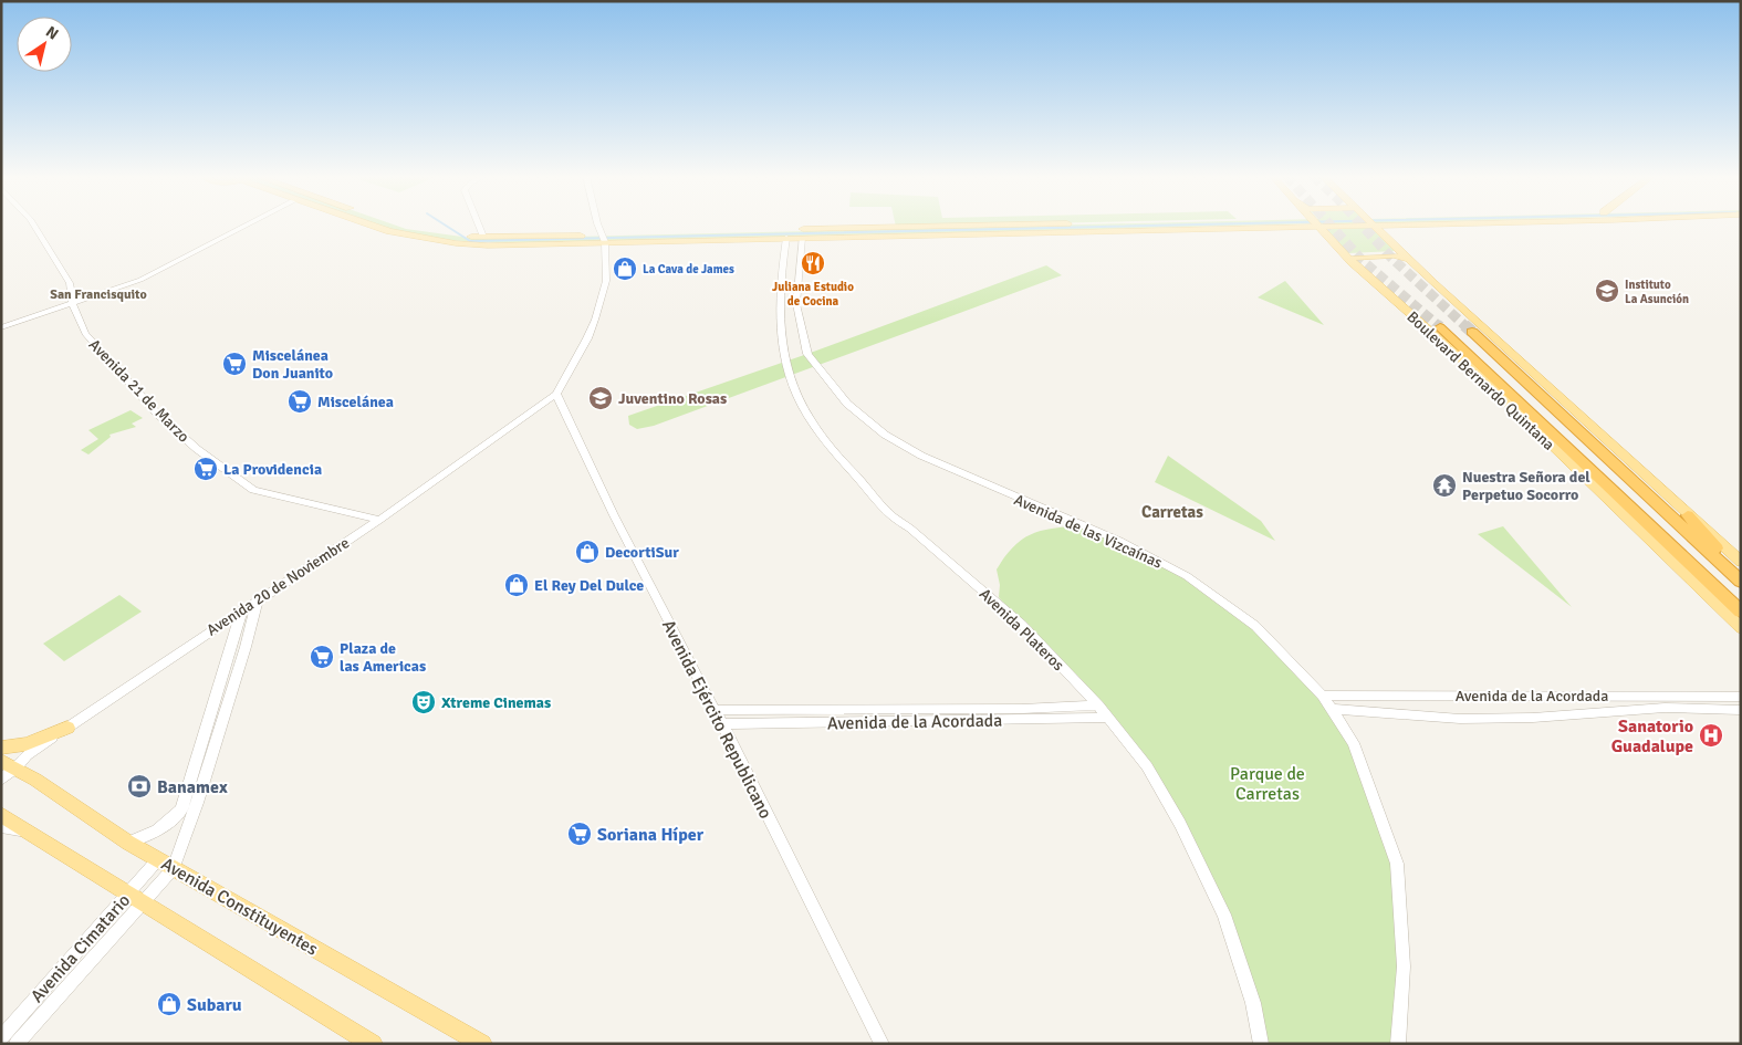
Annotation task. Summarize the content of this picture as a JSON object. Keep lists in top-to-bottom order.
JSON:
{
  "streets": {
    "highway": ["Boulevard Bernardo Quintana"],
    "main road": ["Avenida Constituyentes"],
    "street": [
      "Avenida 21 de Marzo",
      "Avenida de las Vizcaínas",
      "Avenida 20 de Noviembre",
      "Avenida Plateros",
      "Avenida de la Acordada",
      "Avenida Ejército Republicano",
      "Avenida Cimatario"
    ]
  },
  "crossings": [
    ["Avenida 21 de Marzo", "Avenida 20 de Noviembre"],
    ["Avenida de las Vizcaínas", "Avenida de la Acordada"],
    ["Avenida 20 de Noviembre", "Avenida Ejército Republicano"],
    ["Avenida 20 de Noviembre", "Avenida Constituyentes"],
    ["Avenida Plateros", "Avenida de la Acordada"],
    ["Avenida de la Acordada", "Avenida Ejército Republicano"],
    ["Avenida Constituyentes", "Avenida Cimatario"]
  ],
  "districts": ["San Francisquito", "Carretas"],
  "parks": ["Parque de Carretas"],
  "places": {
    "restaurant": ["Juliana Estudio de Cocina"],
    "shop": [
      "La Cava de James",
      "DecortiSur",
      "El Rey Del Dulce",
      "Subaru"
    ],
    "school or university": ["Instituto La Asunción", "Juventino Rosas"],
    "supermarket": [
      "Miscelánea Don Juanito",
      "Miscelánea",
      "La Providencia",
      "Plaza de las Americas",
      "Soriana Híper"
    ],
    "temple": ["Nuestra Señora del Perpetuo Socorro"],
    "theatre": ["Xtreme Cinemas"],
    "hospital": ["Sanatorio Guadalupe"],
    "bank": ["Banamex"]
  },
  "north": "top right"
}
